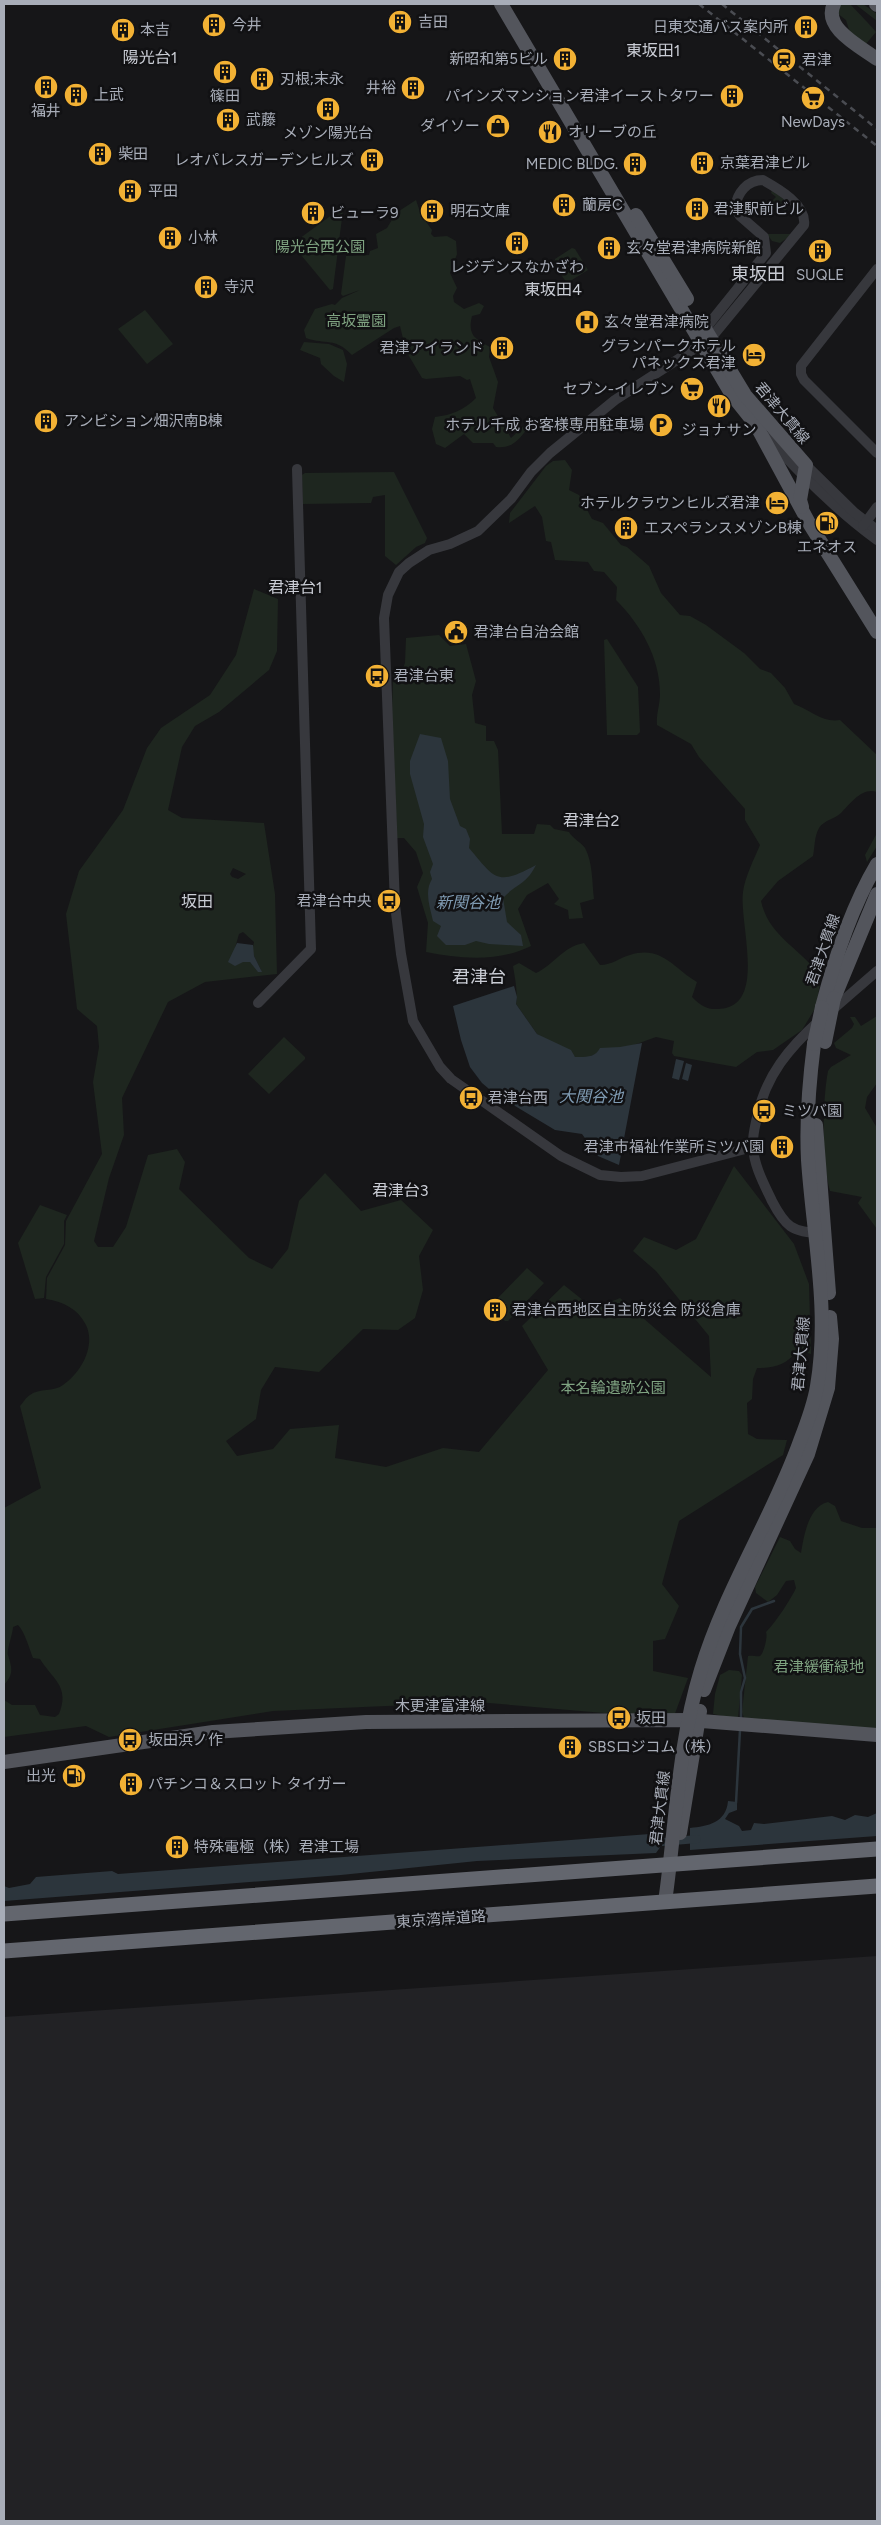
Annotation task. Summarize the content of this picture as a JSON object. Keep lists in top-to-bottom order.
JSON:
{
  "streets": {
    "highway": ["東京湾岸道路"],
    "main road": ["君津大貫線", "木更津富津線"]
  },
  "crossings": [
    ["君津大貫線", "木更津富津線"],
    ["君津大貫線", "東京湾岸道路"]
  ],
  "districts": [
    "東坂田1",
    "陽光台1",
    "東坂田",
    "東坂田4",
    "君津台1",
    "君津台2",
    "坂田",
    "君津台",
    "君津台3"
  ],
  "water": ["新関谷池", "大関谷池"],
  "parks": [
    "陽光台西公園",
    "高坂霊園",
    "本名輪遺跡公園",
    "君津緩衝緑地"
  ],
  "places": {
    "building": [
      "吉田",
      "今井",
      "日東交通バス案内所",
      "本吉",
      "新昭和第5ビル",
      "篠田",
      "刃根;末永",
      "福井",
      "井裕",
      "上武",
      "パインズマンション君津イーストタワー",
      "メゾン陽光台",
      "武藤",
      "柴田",
      "レオパレスガーデンヒルズ",
      "京葉君津ビル",
      "MEDIC BLDG.",
      "平田",
      "蘭房C",
      "君津駅前ビル",
      "明石文庫",
      "ビューラ9",
      "小林",
      "レジデンスなかざわ",
      "玄々堂君津病院新館",
      "SUQLE",
      "寺沢",
      "君津アイランド",
      "アンビション畑沢南B棟",
      "エスペランスメゾンB棟",
      "君津市福祉作業所ミツバ園",
      "君津台西地区自主防災会 防災倉庫",
      "SBSロジコム（株）",
      "パチンコ＆スロット タイガー",
      "特殊電極（株）君津工場"
    ],
    "station": ["君津"],
    "supermarket": ["NewDays", "セブン-イレブン"],
    "shop": ["ダイソー"],
    "restaurant": ["オリーブの丘", "ジョナサン"],
    "hospital": ["玄々堂君津病院"],
    "hotel": ["グランパークホテル パネックス君津", "ホテルクラウンヒルズ君津"],
    "parking": ["ホテル千成 お客様専用駐車場"],
    "fuel station": ["エネオス", "出光"],
    "public building": ["君津台自治会館"],
    "bus stop": [
      "君津台東",
      "君津台中央",
      "君津台西",
      "ミツバ園",
      "坂田",
      "坂田浜ノ作"
    ]
  }
}
